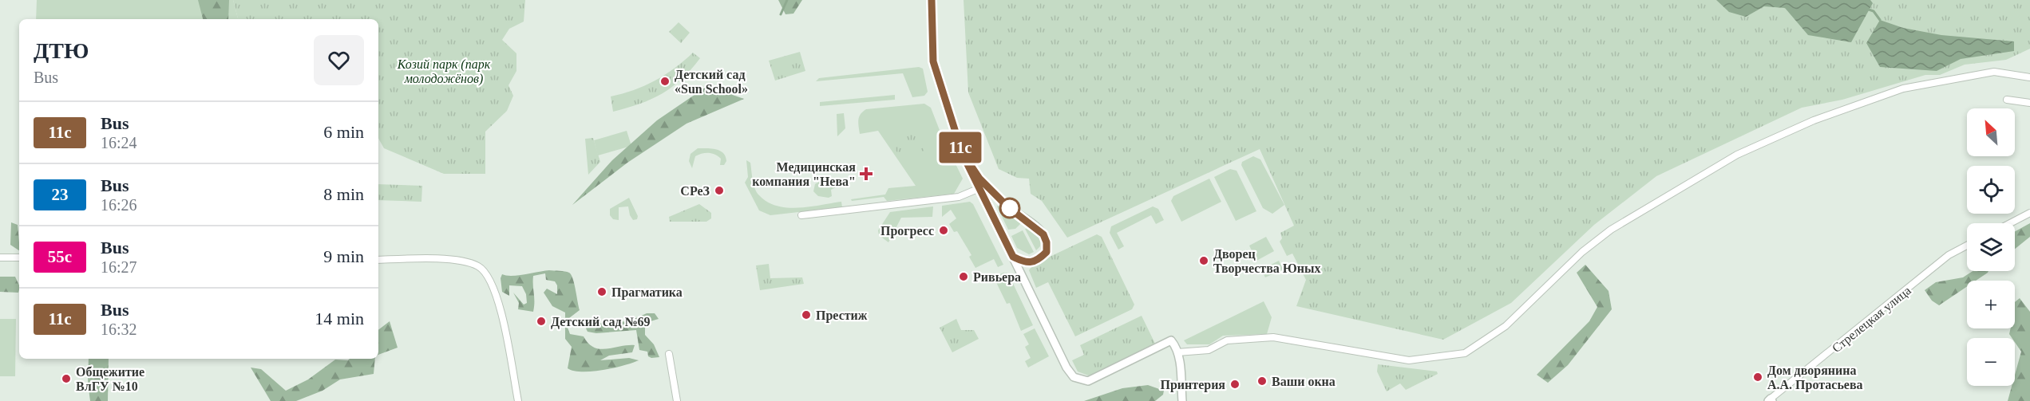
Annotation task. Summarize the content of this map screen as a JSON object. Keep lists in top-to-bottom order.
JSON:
{
  "streets": {
    "street": ["Стрелецкая улица"]
  },
  "parks": ["Козий парк (парк молодожёнов)"],
  "places": {
    "other": [
      "Детский сад «Sun School»",
      "СРеЗ",
      "Прогресс",
      "Дворец Творчества Юных",
      "Ривьера",
      "Прагматика",
      "Престиж",
      "Детский сад №69",
      "Дом дворянина А.А. Протасьева",
      "Общежитие ВлГУ №10",
      "Ваши окна",
      "Принтерия"
    ],
    "health": ["Медицинская компания \"Нева\""]
  },
  "lines": ["bus line 11с"],
  "north": "top left",
  "page": {
    "on_map": "11с",
    "heading": ["ДТЮ", "Bus"],
    "list": [
      {
        "mark": "11с",
        "name": "Bus",
        "note": "16:24",
        "value": "6 min"
      },
      {
        "mark": "23",
        "name": "Bus",
        "note": "16:26",
        "value": "8 min"
      },
      {
        "mark": "55с",
        "name": "Bus",
        "note": "16:27",
        "value": "9 min"
      },
      {
        "mark": "11с",
        "name": "Bus",
        "note": "16:32",
        "value": "14 min"
      }
    ],
    "map_buttons": ["+", "−"]
  }
}
